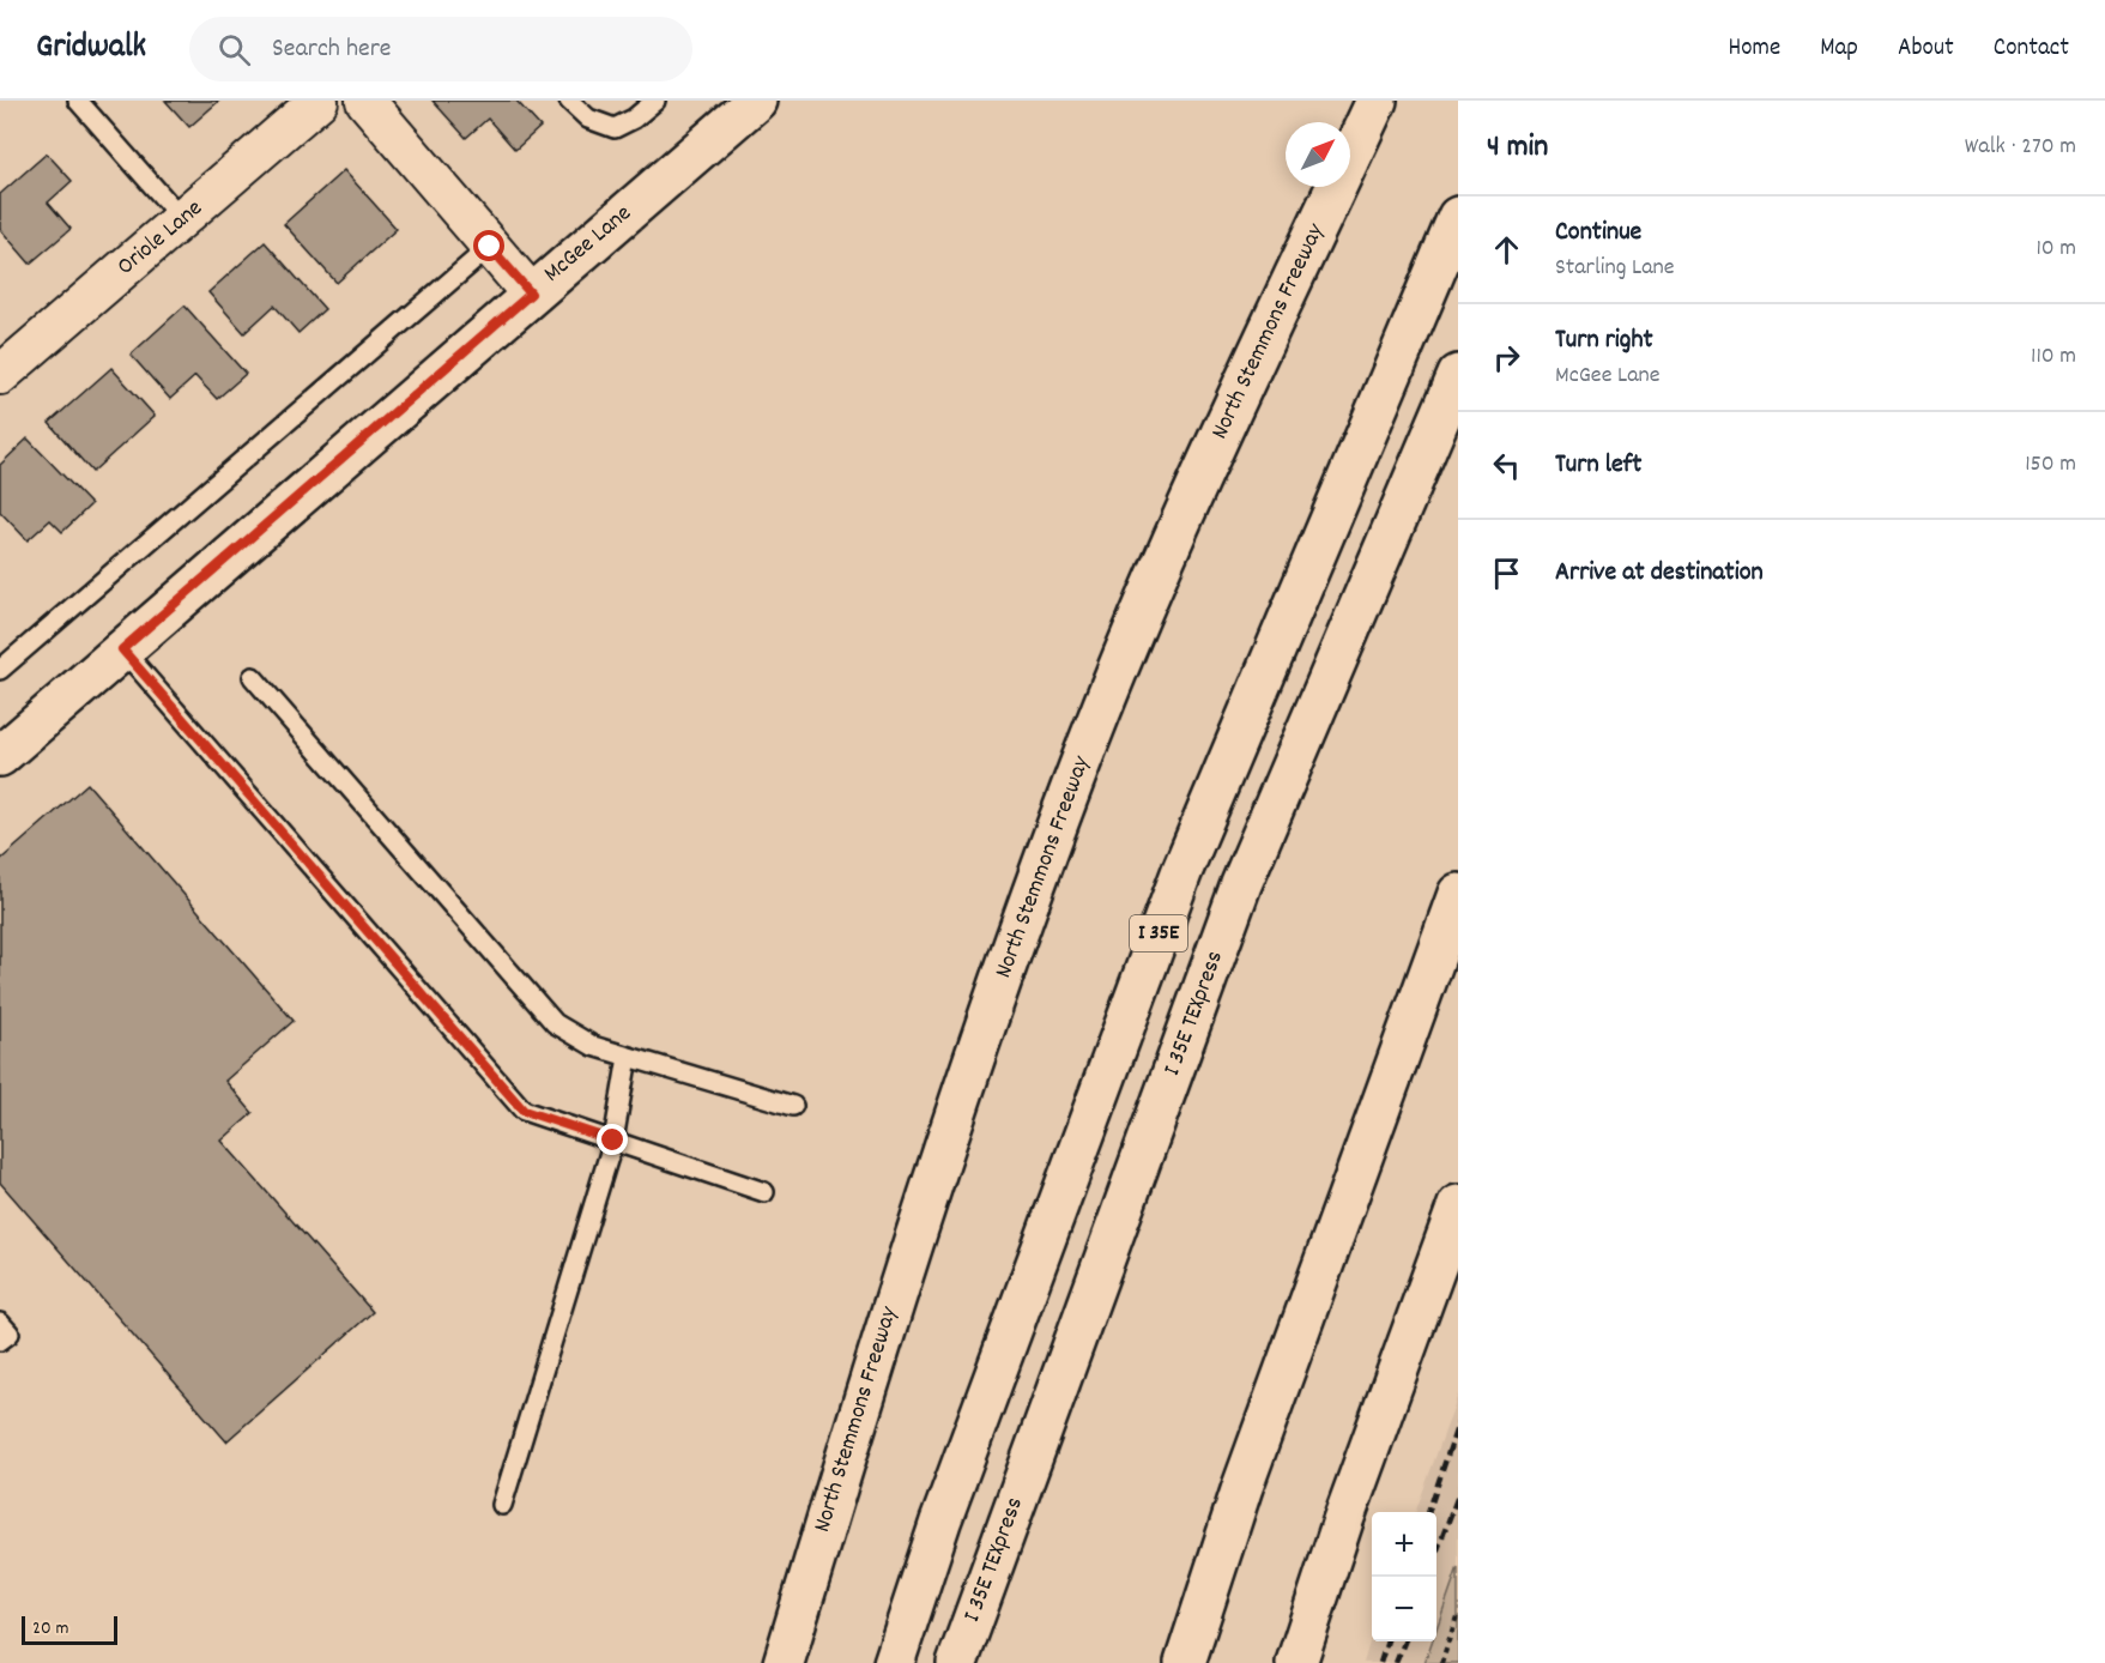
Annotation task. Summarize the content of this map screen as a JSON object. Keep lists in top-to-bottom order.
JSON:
{
  "streets": {
    "main road": [
      "McGee Lane",
      "North Stemmons Freeway",
      "I 35E",
      "I 35E TEXpress"
    ],
    "street": ["Oriole Lane"]
  },
  "scale_bar": "20 m",
  "north": "top right",
  "page": {
    "header": "Gridwalk",
    "search": "Search here",
    "nav": [
      "Home",
      "Map",
      "About",
      "Contact"
    ],
    "heading": ["4 min", "Walk · 270 m"],
    "list": [
      ["Continue", "Starling Lane", "10 m"],
      ["Turn right", "McGee Lane", "110 m"],
      ["Turn left", "150 m"],
      "Arrive at destination"
    ],
    "map_buttons": ["+", "−"],
    "scale": "20 m"
  }
}
